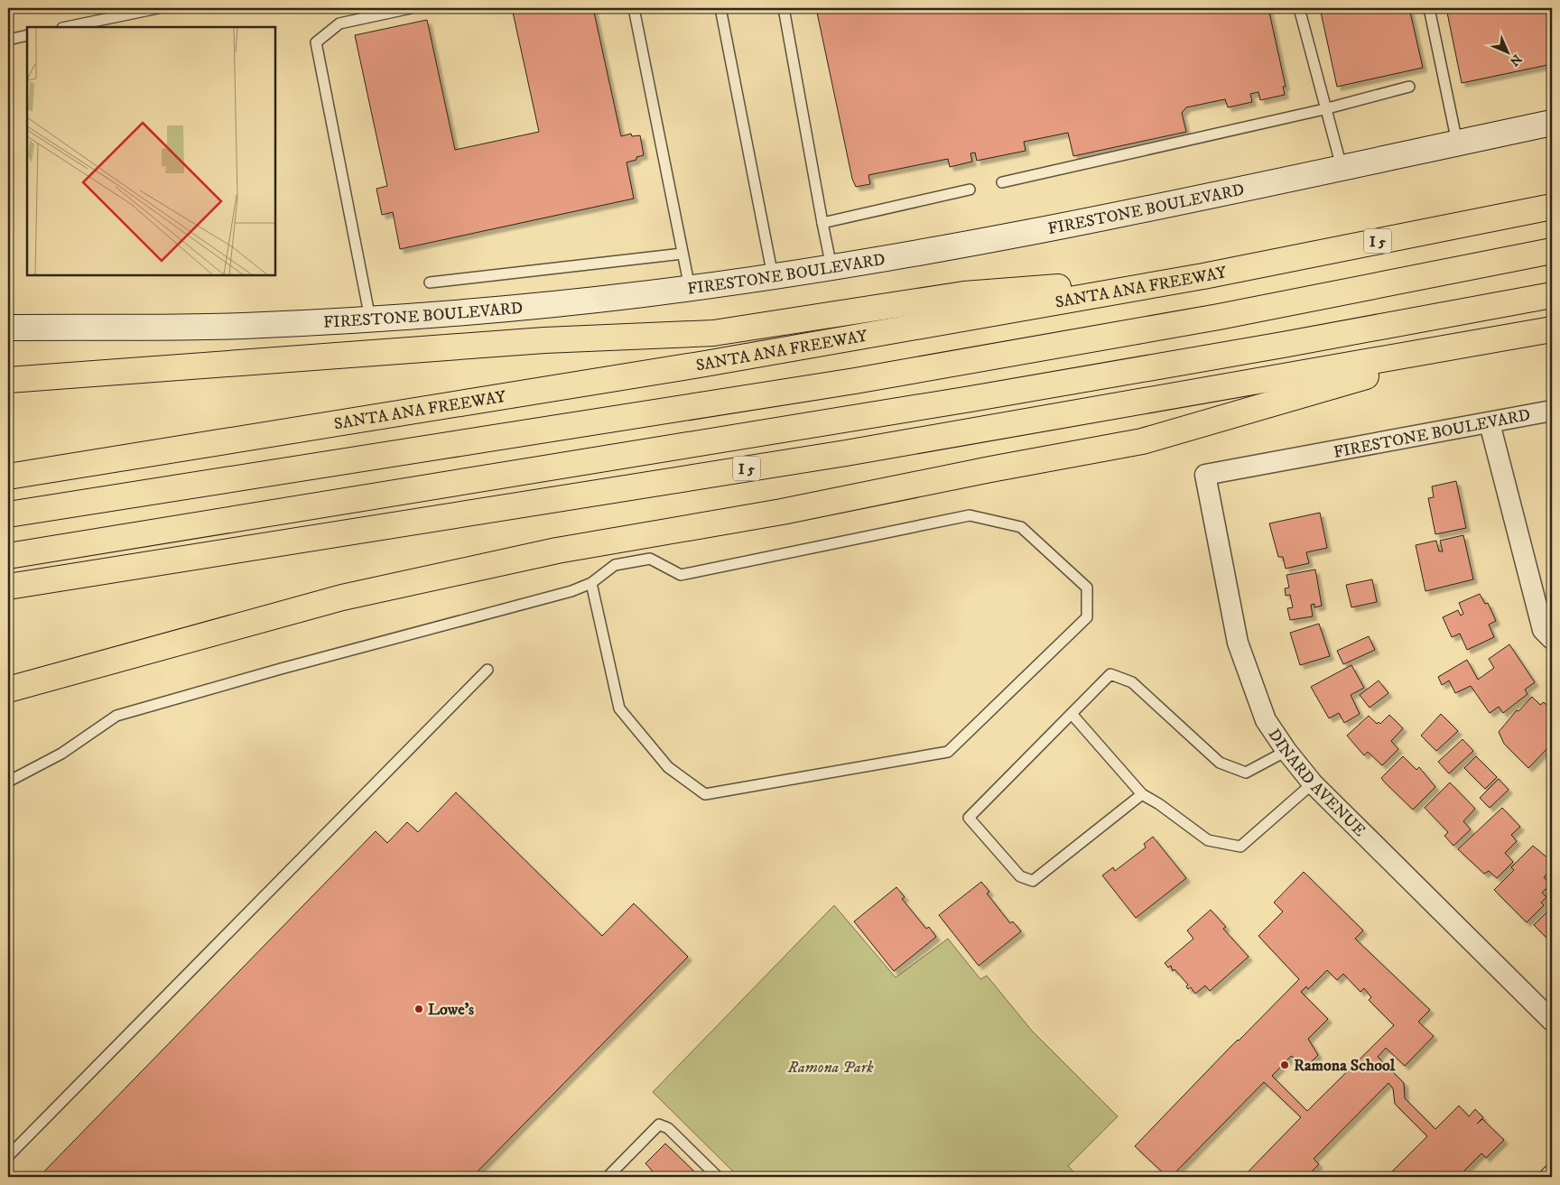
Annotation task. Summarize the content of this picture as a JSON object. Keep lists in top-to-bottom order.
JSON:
{
  "streets": {
    "highway": ["I 5", "SANTA ANA FREEWAY"],
    "street": ["FIRESTONE BOULEVARD", "DINARD AVENUE"]
  },
  "crossings": [
    ["FIRESTONE BOULEVARD", "DINARD AVENUE"]
  ],
  "parks": ["Ramona Park"],
  "places": ["Lowe's", "Ramona School"],
  "north": "bottom right"
}
